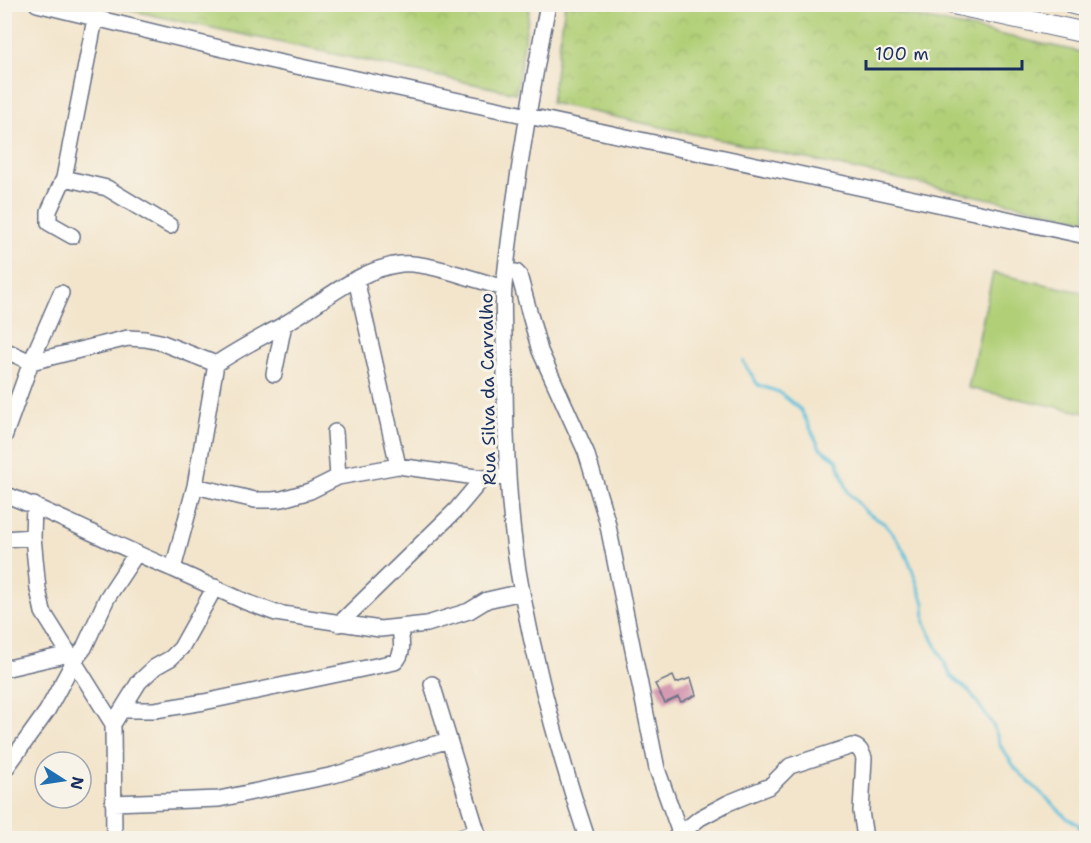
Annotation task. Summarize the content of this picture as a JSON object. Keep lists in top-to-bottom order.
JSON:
{
  "streets": {
    "street": ["Rua Silva da Carvalho"]
  },
  "scale_bar": "100 m",
  "north": "right"
}
